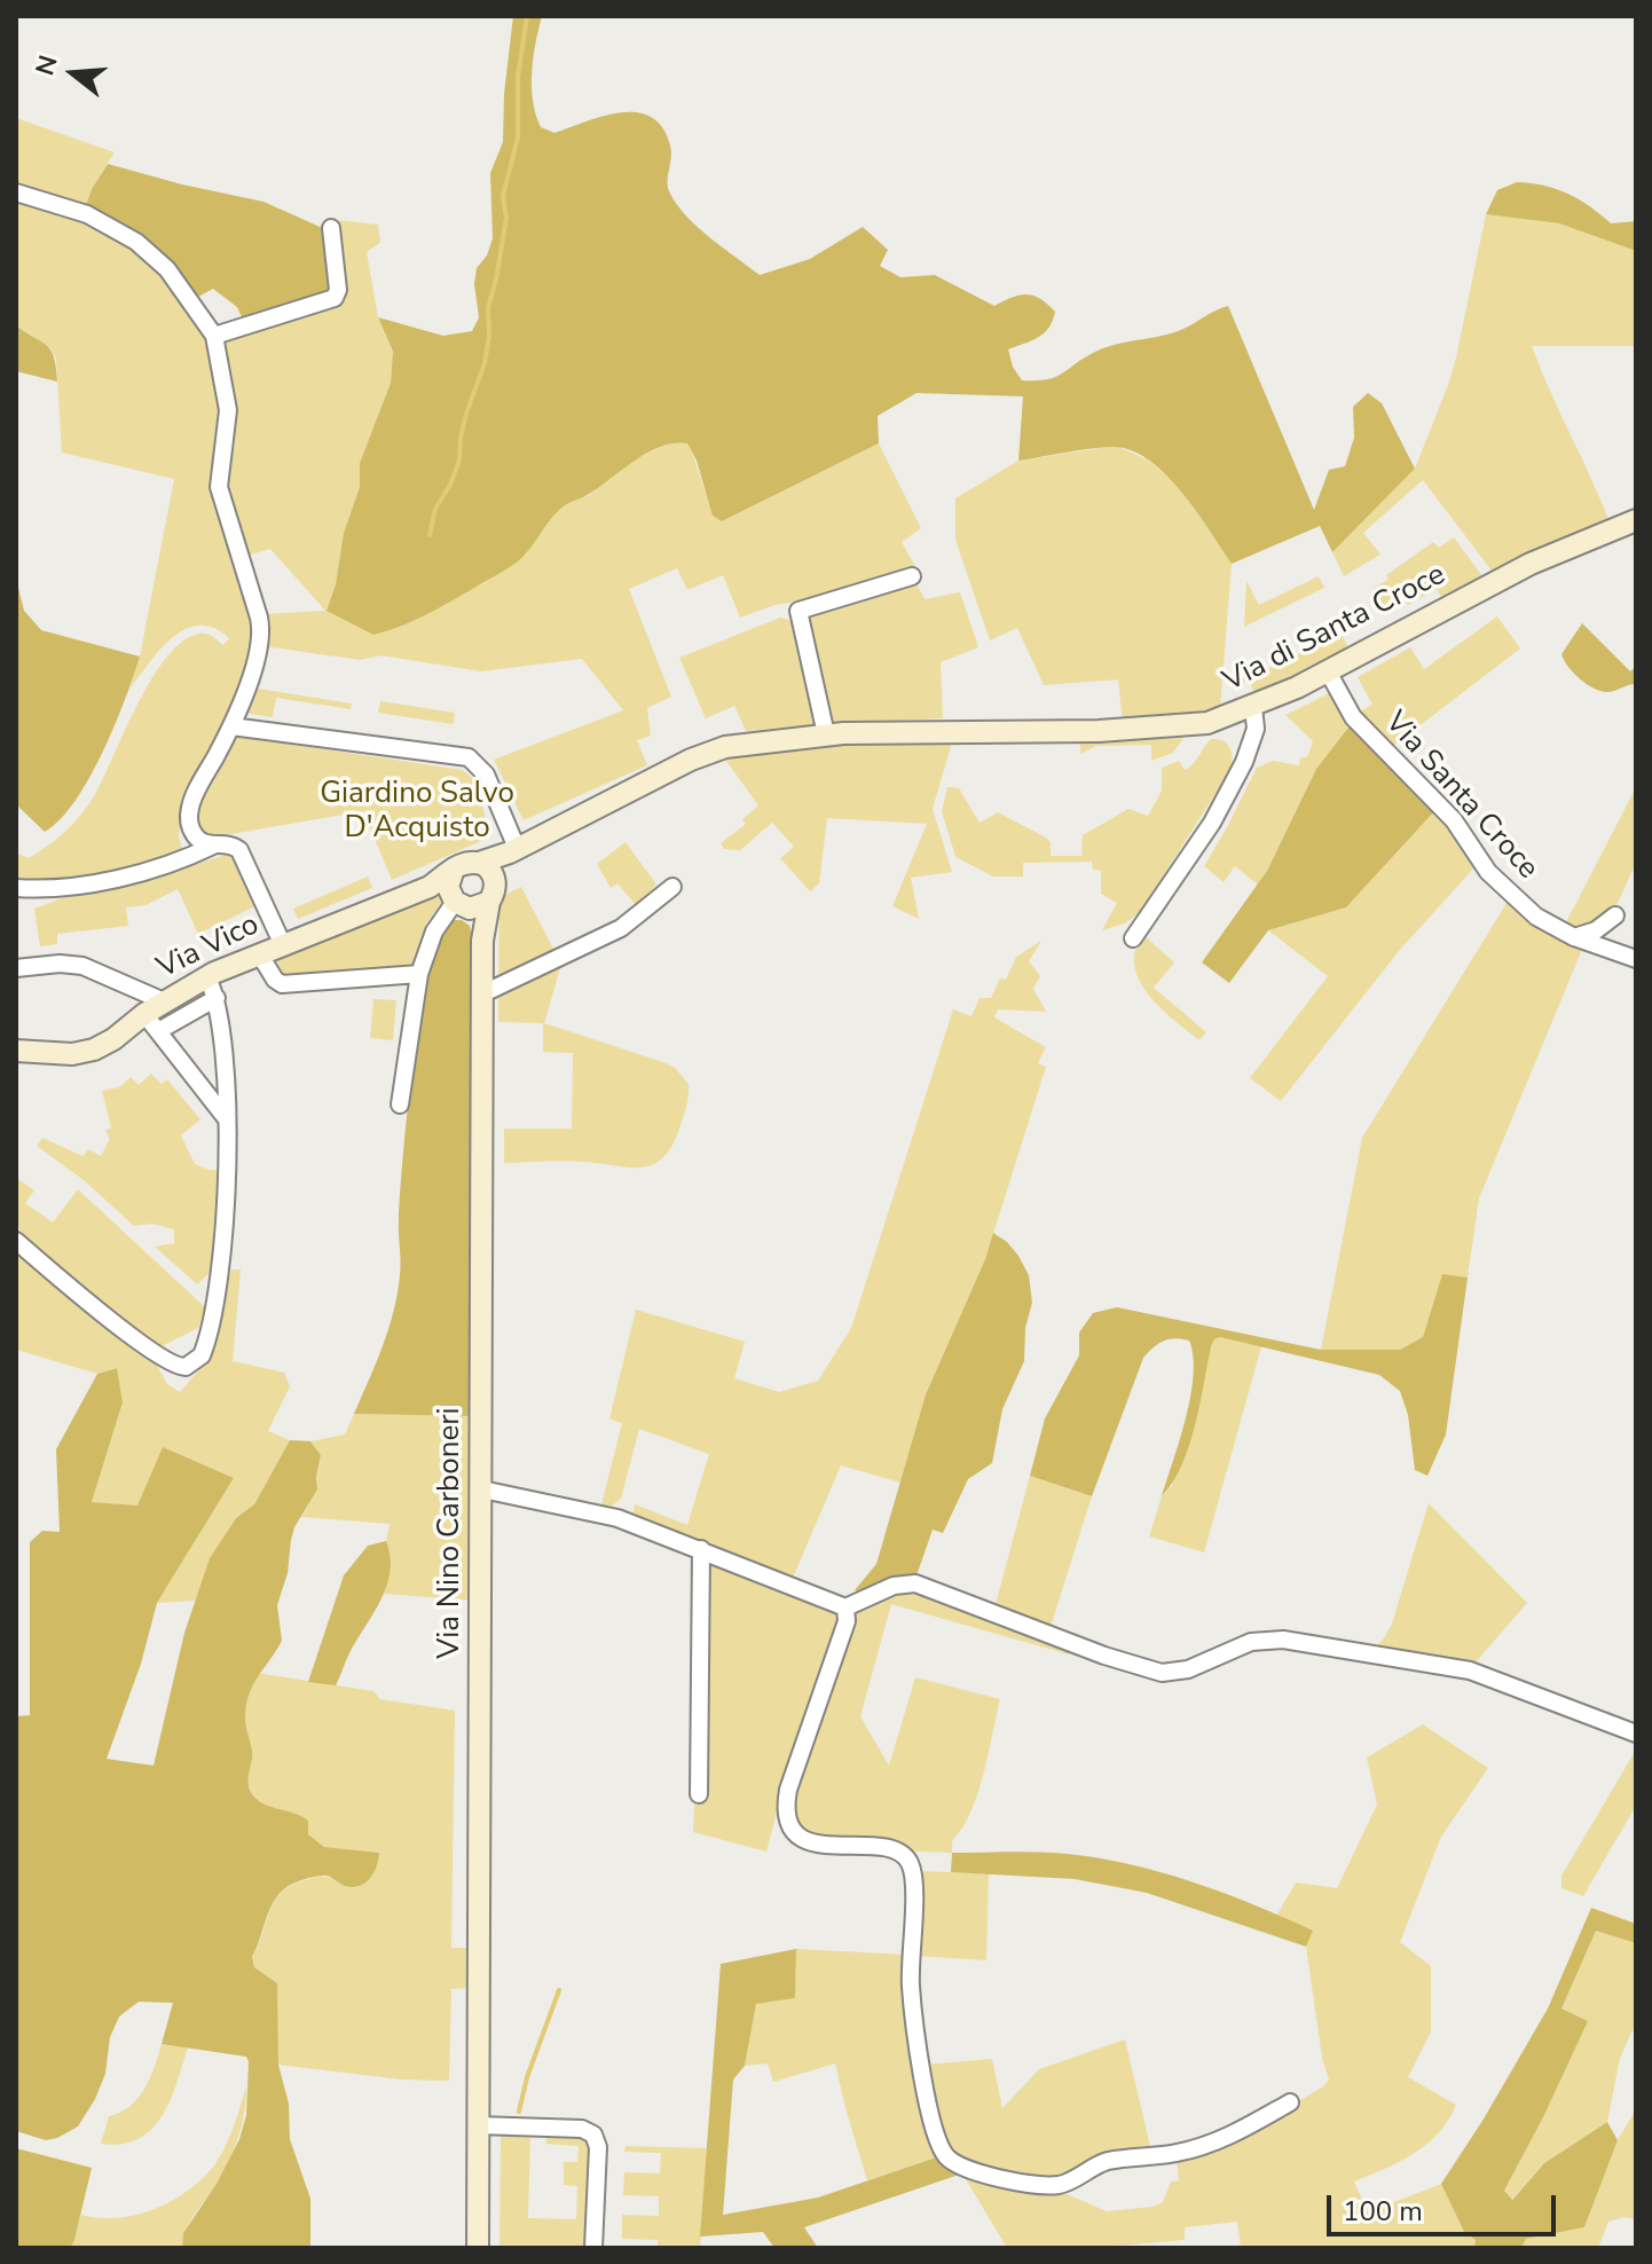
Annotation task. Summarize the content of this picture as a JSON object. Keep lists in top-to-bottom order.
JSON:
{
  "streets": {
    "main road": ["Via di Santa Croce", "Via Vico", "Via Nino Carboneri"],
    "street": ["Via Santa Croce"]
  },
  "crossings": [
    ["Via di Santa Croce", "Via Santa Croce"],
    ["Via di Santa Croce", "Via Vico"],
    ["Via Vico", "Via Nino Carboneri"]
  ],
  "parks": ["Giardino Salvo D'Acquisto"],
  "scale_bar": "100 m",
  "north": "left"
}
